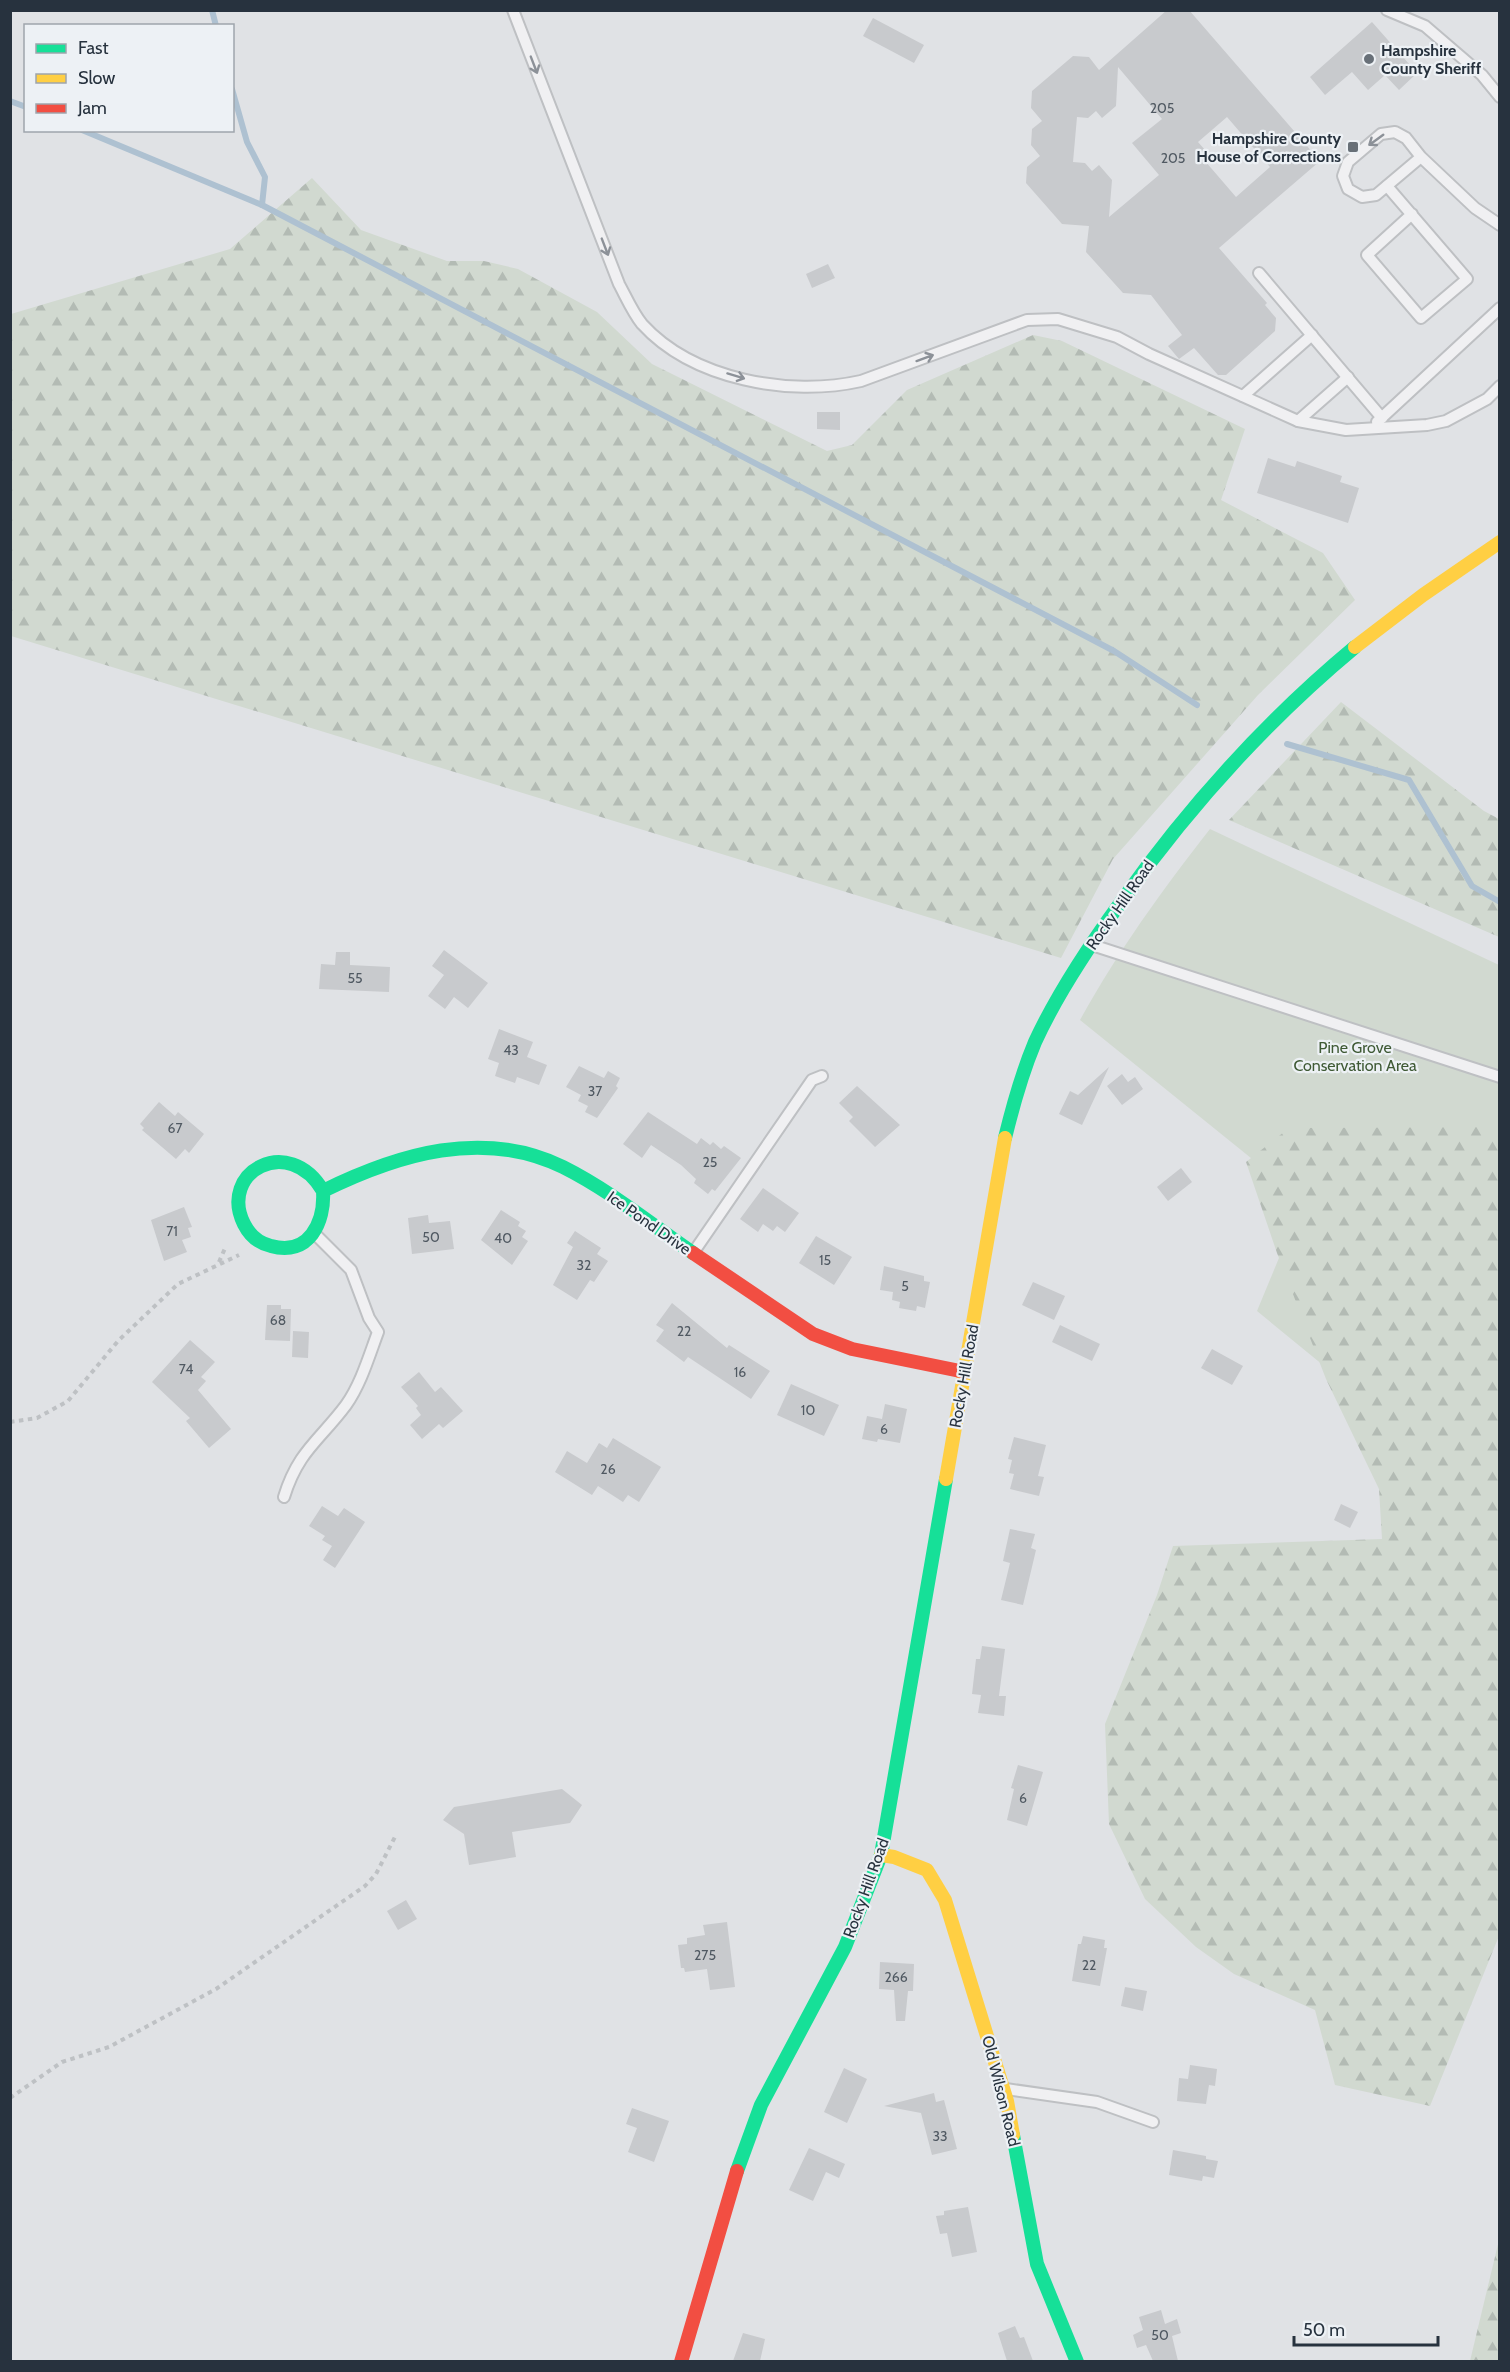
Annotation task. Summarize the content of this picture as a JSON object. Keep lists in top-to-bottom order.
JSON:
{
  "streets": {
    "main road": ["Rocky Hill Road", "Ice Pond Drive", "Old Wilson Road"]
  },
  "crossings": [
    ["Rocky Hill Road", "Ice Pond Drive"],
    ["Rocky Hill Road", "Old Wilson Road"]
  ],
  "parks": ["Pine Grove Conservation Area"],
  "places": {
    "other": ["Hampshire County Sheriff"],
    "transit": ["Hampshire County House of Corrections"]
  },
  "house_numbers": [
    "205",
    "205",
    "55",
    "43",
    "37",
    "67",
    "25",
    "71",
    "50",
    "40",
    "15",
    "32",
    "5",
    "68",
    "22",
    "74",
    "16",
    "10",
    "6",
    "26",
    "6",
    "275",
    "22",
    "266",
    "33",
    "50"
  ],
  "legend": ["Fast", "Slow", "Jam"],
  "scale_bar": "50 m"
}
